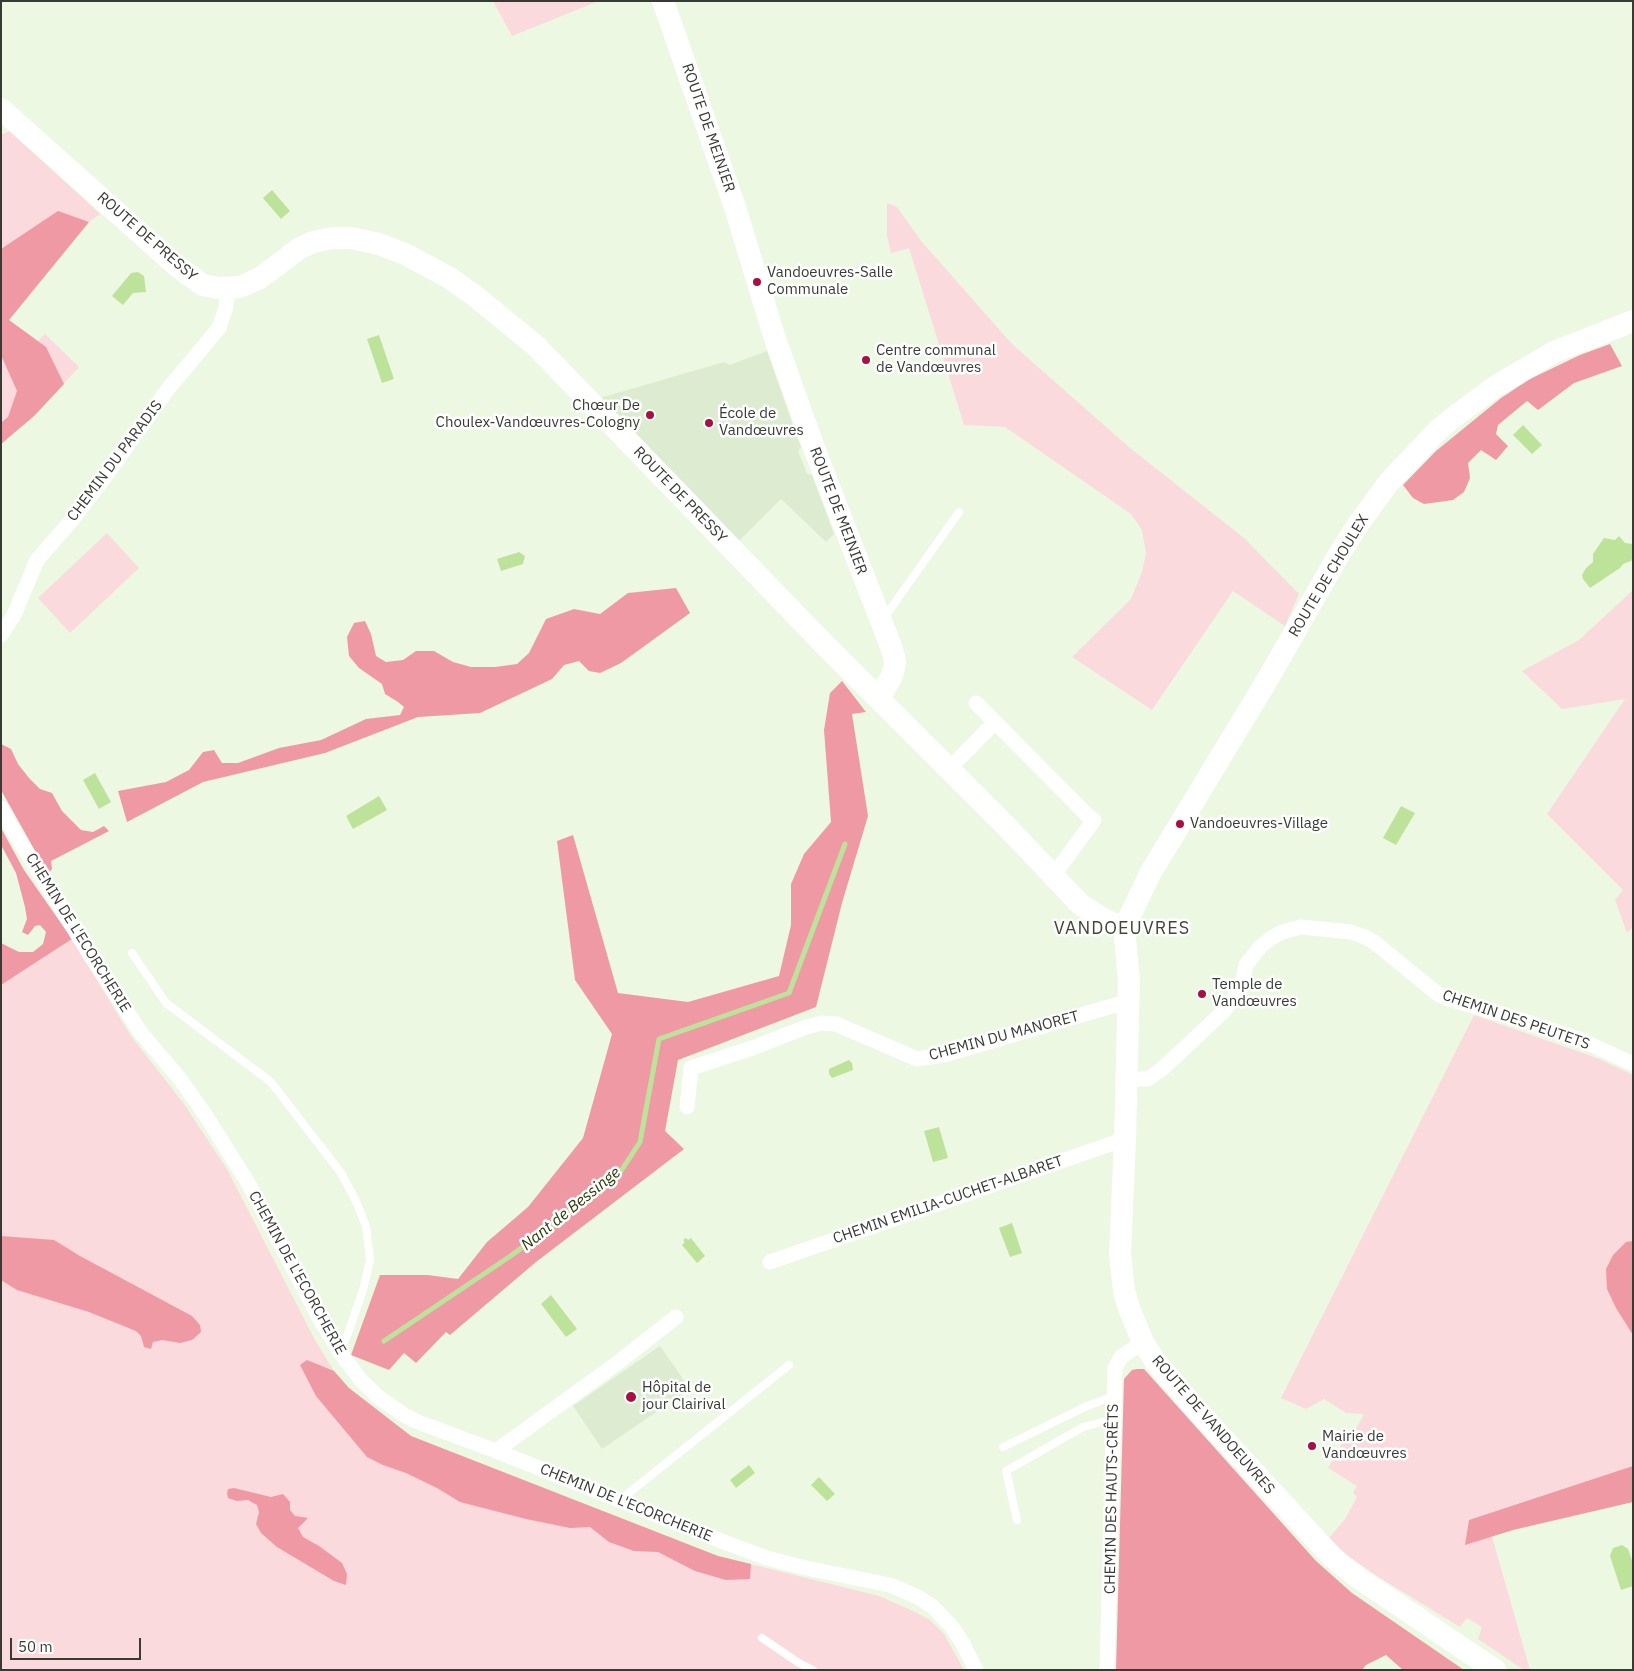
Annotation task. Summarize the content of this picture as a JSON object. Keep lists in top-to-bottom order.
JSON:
{
  "streets": {
    "street": [
      "ROUTE DE MEINIER",
      "ROUTE DE PRESSY",
      "CHEMIN DU PARADIS",
      "ROUTE DE CHOULEX",
      "CHEMIN DE L'ECORCHERIE",
      "CHEMIN DES PEUTETS",
      "CHEMIN DU MANORET",
      "CHEMIN EMILIA-CUCHET-ALBARET",
      "ROUTE DE VANDOEUVRES",
      "CHEMIN DES HAUTS-CRÊTS"
    ]
  },
  "crossings": [
    ["ROUTE DE MEINIER", "ROUTE DE PRESSY"],
    ["ROUTE DE PRESSY", "CHEMIN DU PARADIS"],
    ["ROUTE DE CHOULEX", "ROUTE DE VANDOEUVRES"],
    ["CHEMIN DES PEUTETS", "ROUTE DE VANDOEUVRES"],
    ["CHEMIN DU MANORET", "ROUTE DE VANDOEUVRES"],
    ["CHEMIN EMILIA-CUCHET-ALBARET", "ROUTE DE VANDOEUVRES"],
    ["ROUTE DE VANDOEUVRES", "CHEMIN DES HAUTS-CRÊTS"]
  ],
  "districts": ["VANDOEUVRES"],
  "water": ["Nant de Bessinge"],
  "places": [
    "Vandoeuvres-Salle Communale",
    "Centre communal de Vandœuvres",
    "Chœur De Choulex-Vandœuvres-Cologny",
    "École de Vandœuvres",
    "Vandoeuvres-Village",
    "Temple de Vandœuvres",
    "Hôpital de jour Clairival",
    "Mairie de Vandœuvres"
  ],
  "scale_bar": "50 m"
}
